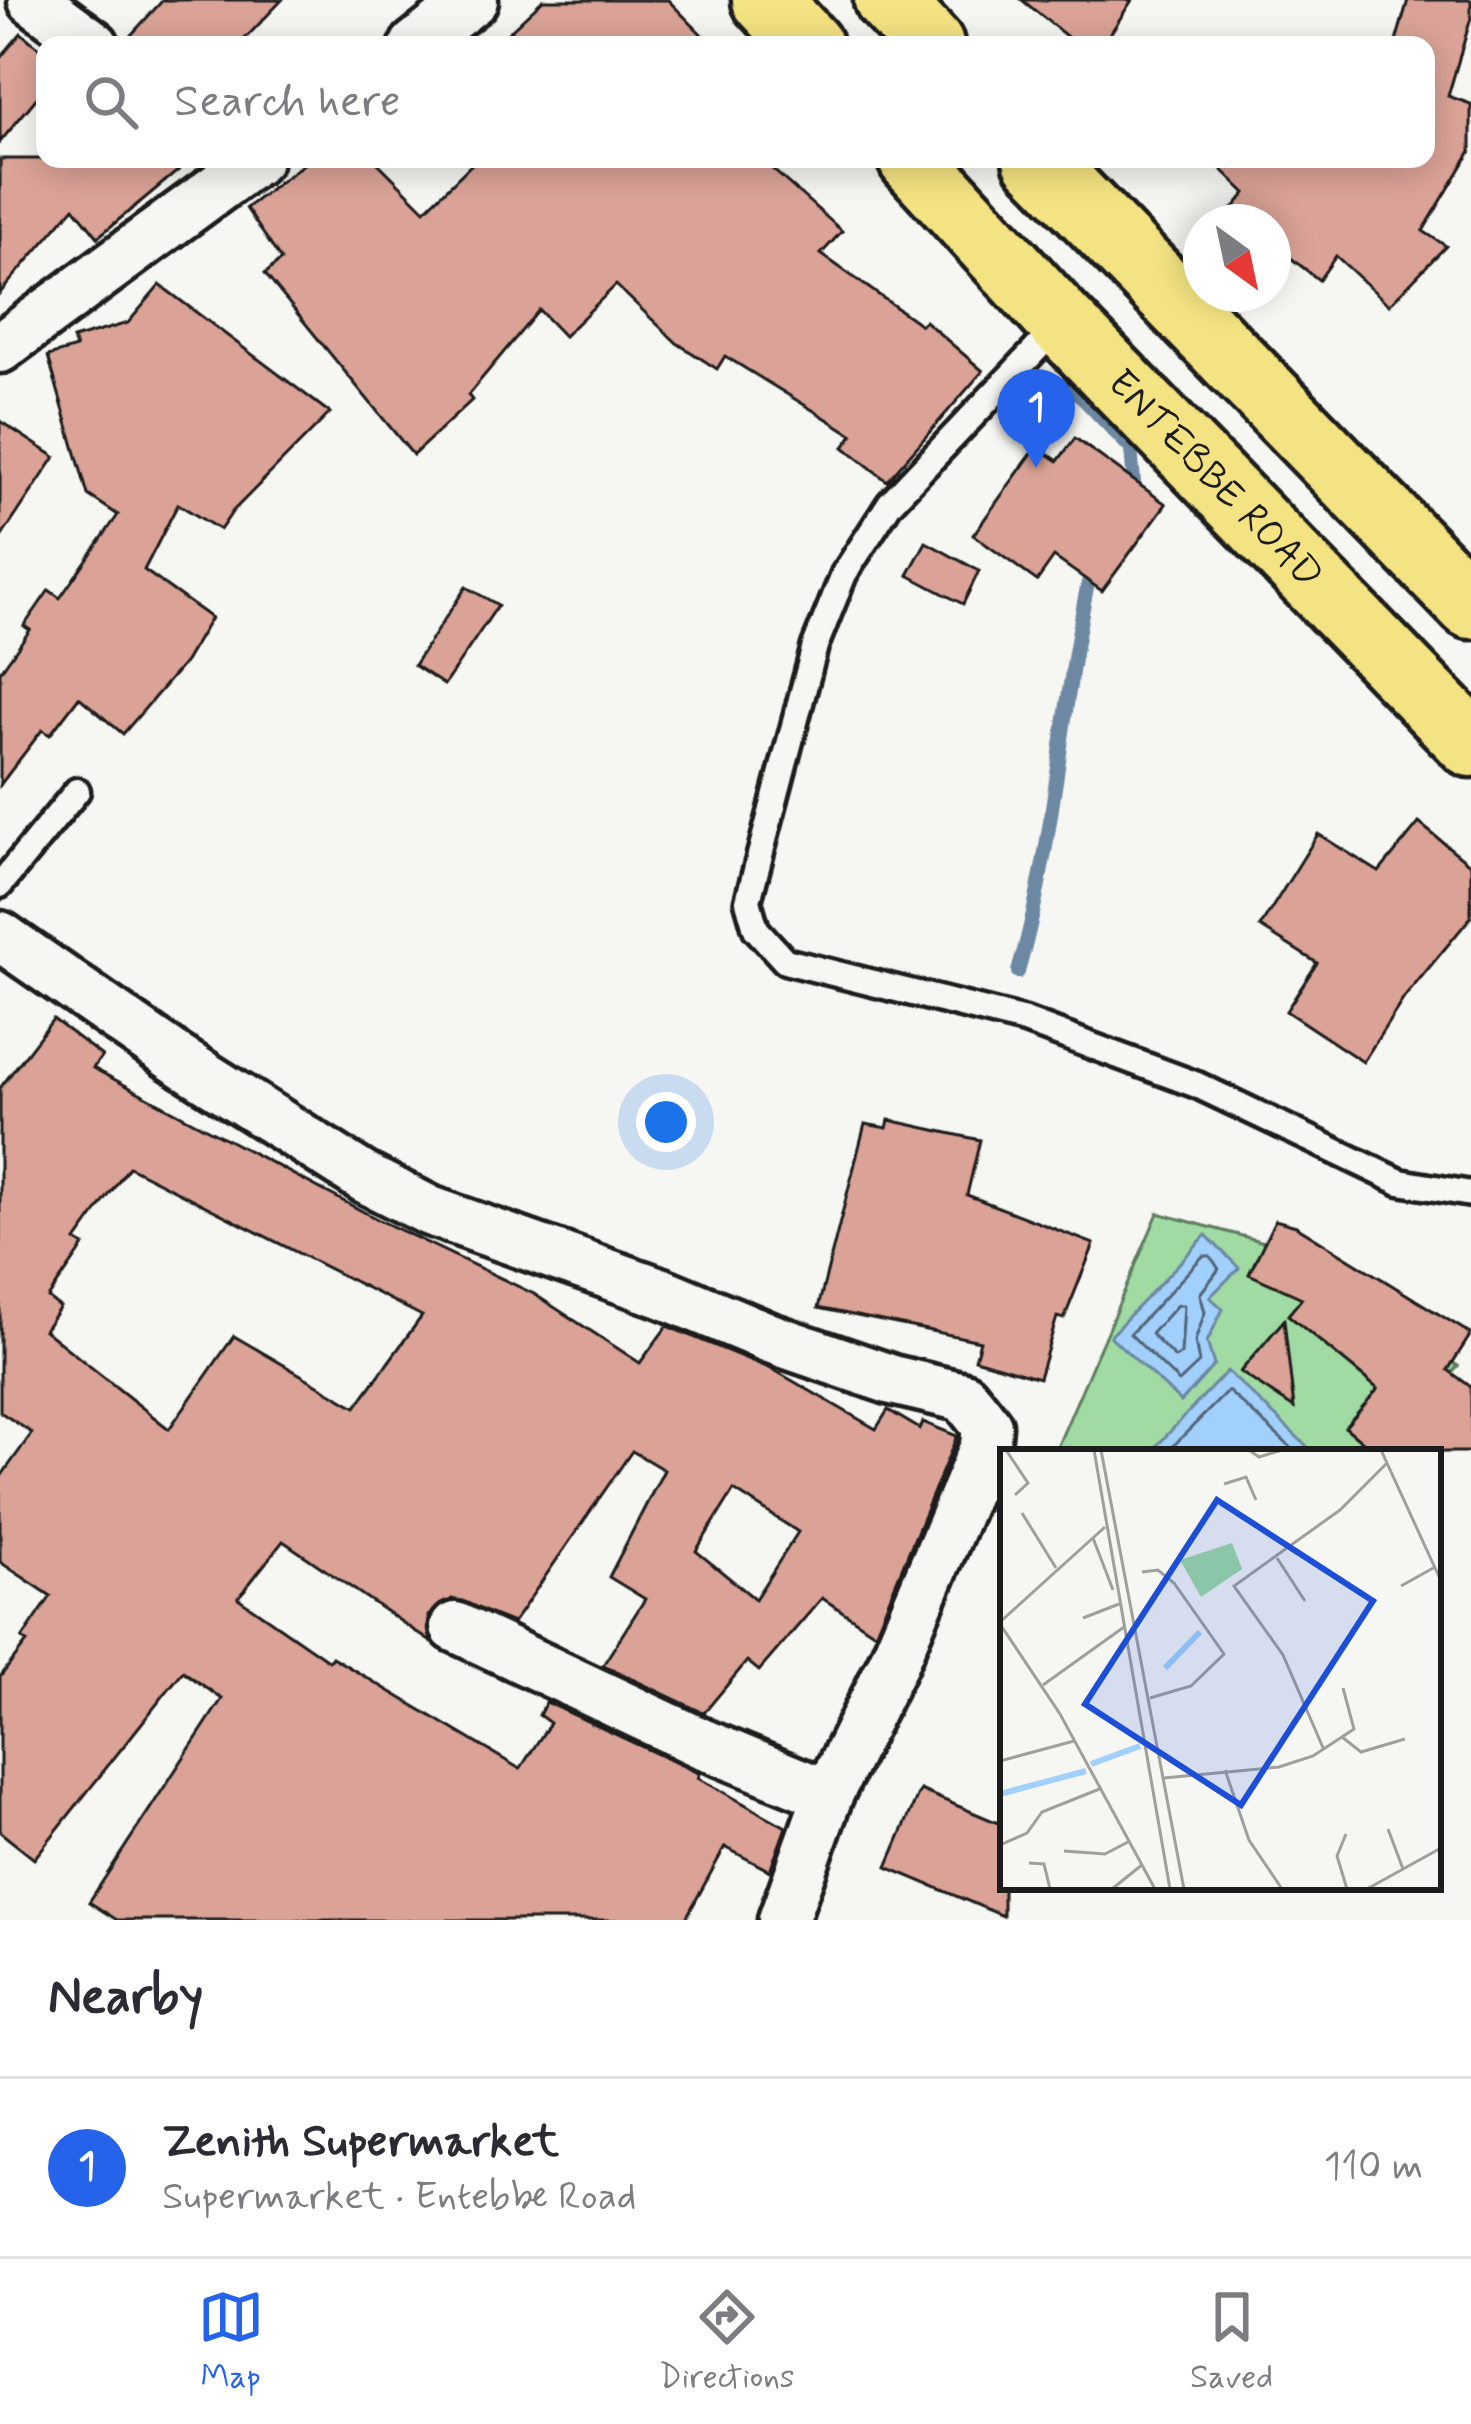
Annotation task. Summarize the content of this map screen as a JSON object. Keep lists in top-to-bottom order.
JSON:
{
  "streets": {
    "main road": ["ENTEBBE ROAD"]
  },
  "north": "bottom right",
  "page": {
    "search": "Search here",
    "pins": "1",
    "heading": "Nearby",
    "list": [
      {
        "mark": "1",
        "name": "Zenith Supermarket",
        "note": "Supermarket · Entebbe Road",
        "value": "110 m"
      }
    ],
    "nav": ["Map", "Directions", "Saved"]
  }
}
